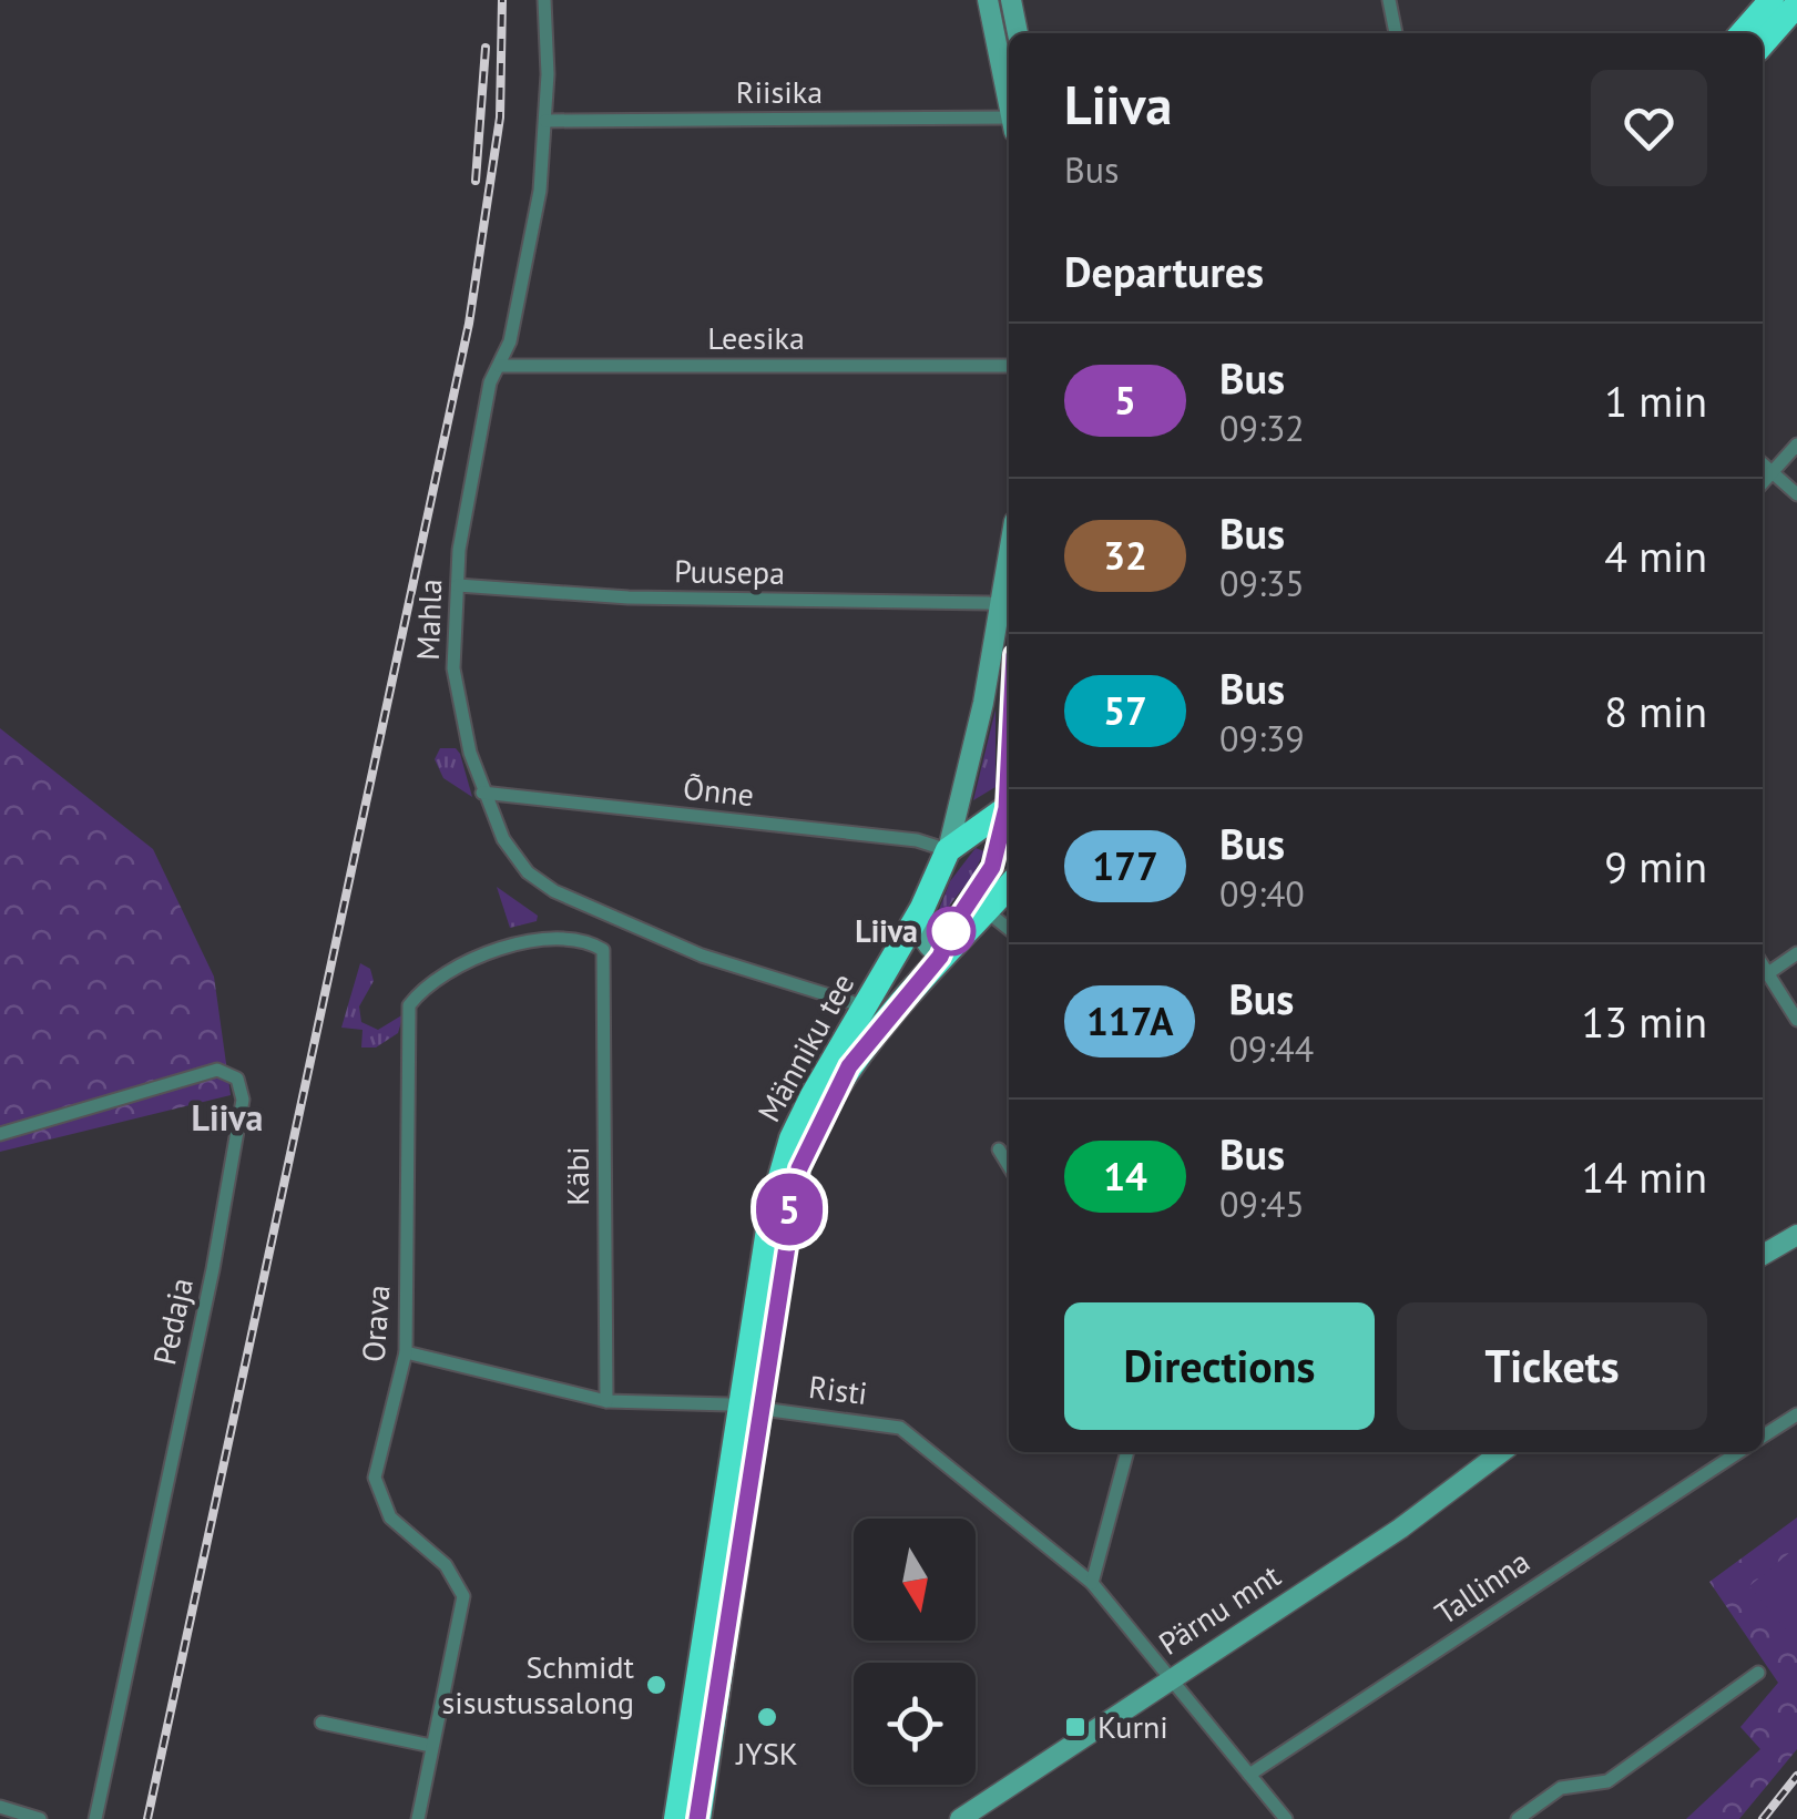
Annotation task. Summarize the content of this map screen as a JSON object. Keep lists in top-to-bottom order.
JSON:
{
  "streets": {
    "highway": ["Männiku tee"],
    "street": [
      "Riisika",
      "Leesika",
      "Puusepa",
      "Mahla",
      "Õnne",
      "Käbi",
      "Pedaja",
      "Orava",
      "Risti",
      "Tallinna",
      "Pärnu mnt"
    ]
  },
  "crossings": [
    ["Riisika", "Mahla"],
    ["Leesika", "Mahla"],
    ["Puusepa", "Mahla"],
    ["Puusepa", "Männiku tee"],
    ["Mahla", "Õnne"],
    ["Mahla", "Männiku tee"],
    ["Õnne", "Männiku tee"],
    ["Männiku tee", "Risti"],
    ["Käbi", "Orava"],
    ["Käbi", "Risti"],
    ["Orava", "Risti"],
    ["Risti", "Tallinna"],
    ["Risti", "Pärnu mnt"]
  ],
  "districts": ["Liiva"],
  "places": {
    "other": ["Liiva", "Schmidt sisustussalong", "JYSK"],
    "transit": ["Kurni"]
  },
  "lines": ["bus line 5"],
  "north": "bottom",
  "page": {
    "on_map": "5",
    "heading": [
      ["Liiva", "Bus"],
      "Departures"
    ],
    "list": [
      {
        "mark": "5",
        "name": "Bus",
        "note": "09:32",
        "value": "1 min"
      },
      {
        "mark": "32",
        "name": "Bus",
        "note": "09:35",
        "value": "4 min"
      },
      {
        "mark": "57",
        "name": "Bus",
        "note": "09:39",
        "value": "8 min"
      },
      {
        "mark": "177",
        "name": "Bus",
        "note": "09:40",
        "value": "9 min"
      },
      {
        "mark": "117A",
        "name": "Bus",
        "note": "09:44",
        "value": "13 min"
      },
      {
        "mark": "14",
        "name": "Bus",
        "note": "09:45",
        "value": "14 min"
      }
    ],
    "buttons": ["Directions", "Tickets"]
  }
}
